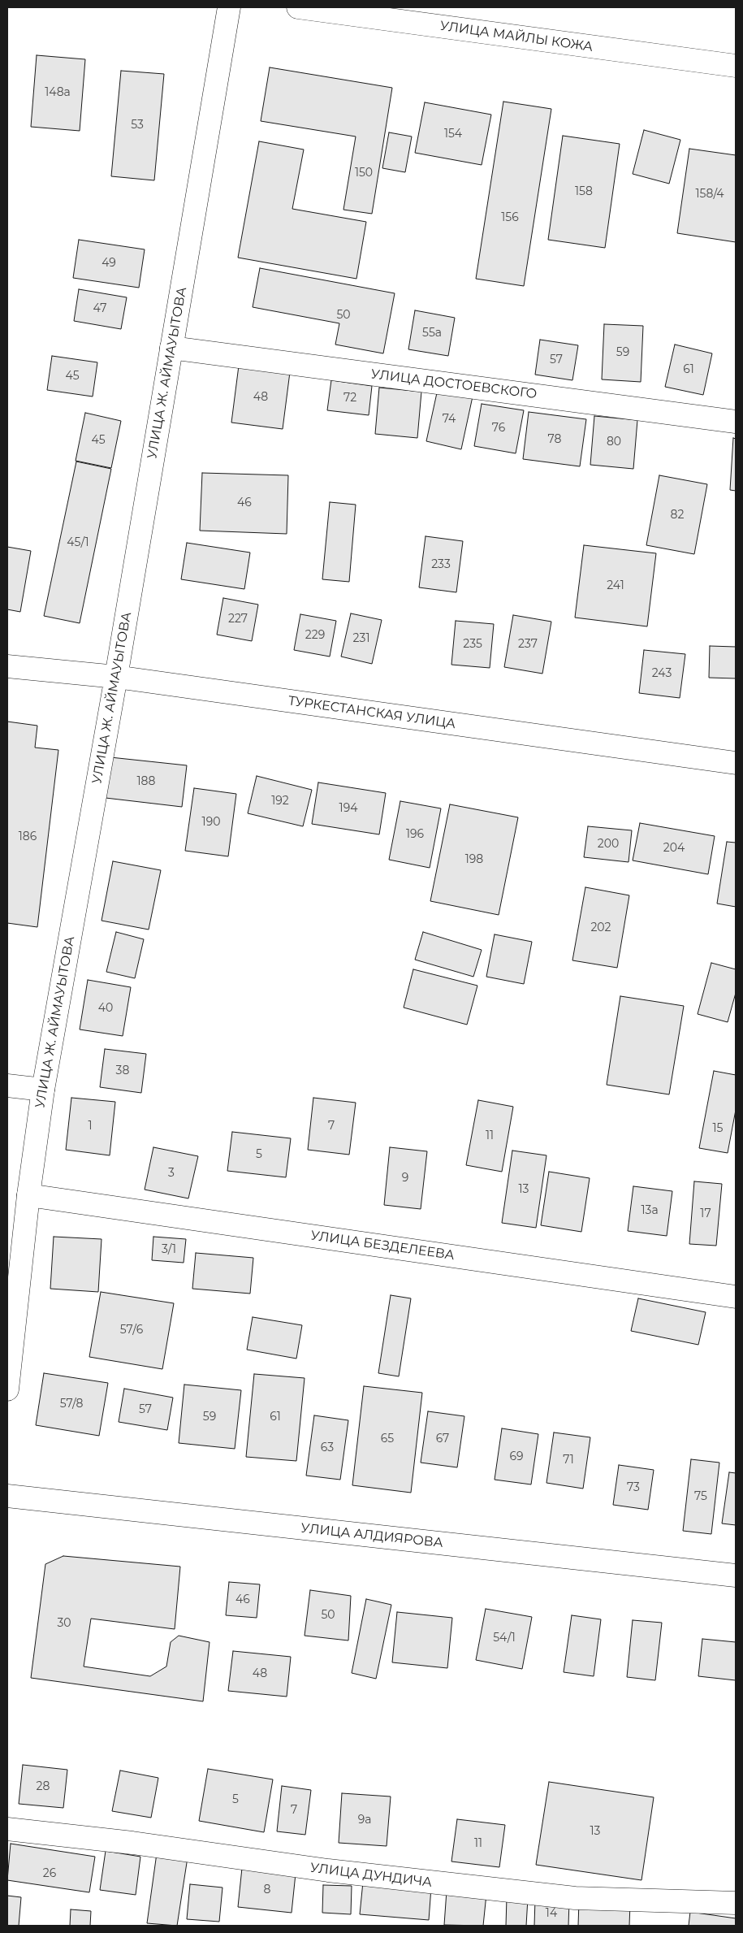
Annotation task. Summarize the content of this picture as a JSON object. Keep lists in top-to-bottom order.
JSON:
{
  "streets": {
    "street": [
      "УЛИЦА МАЙЛЫ КОЖА",
      "УЛИЦА Ж. АЙМАУЫТОВА",
      "УЛИЦА ДОСТОЕВСКОГО",
      "ТУРКЕСТАНСКАЯ УЛИЦА",
      "УЛИЦА БЕЗДЕЛЕЕВА",
      "УЛИЦА АЛДИЯРОВА",
      "УЛИЦА ДУНДИЧА"
    ]
  },
  "crossings": [
    ["УЛИЦА Ж. АЙМАУЫТОВА", "УЛИЦА ДОСТОЕВСКОГО"],
    ["УЛИЦА Ж. АЙМАУЫТОВА", "ТУРКЕСТАНСКАЯ УЛИЦА"],
    ["УЛИЦА Ж. АЙМАУЫТОВА", "УЛИЦА БЕЗДЕЛЕЕВА"]
  ],
  "house_numbers": [
    "148а",
    "53",
    "154",
    "150",
    "158",
    "158/4",
    "156",
    "49",
    "47",
    "50",
    "55а",
    "59",
    "57",
    "61",
    "45",
    "48",
    "72",
    "74",
    "76",
    "78",
    "45",
    "80",
    "46",
    "82",
    "45/1",
    "233",
    "241",
    "227",
    "229",
    "231",
    "235",
    "237",
    "243",
    "188",
    "192",
    "194",
    "190",
    "196",
    "186",
    "200",
    "204",
    "198",
    "202",
    "40",
    "38",
    "1",
    "7",
    "15",
    "11",
    "5",
    "3",
    "9",
    "13",
    "13а",
    "17",
    "3/1",
    "57/6",
    "57/8",
    "57",
    "59",
    "61",
    "65",
    "67",
    "63",
    "69",
    "71",
    "73",
    "75",
    "46",
    "50",
    "30",
    "54/1",
    "48",
    "28",
    "5",
    "7",
    "9а",
    "13",
    "11",
    "26",
    "8",
    "14"
  ]
}
